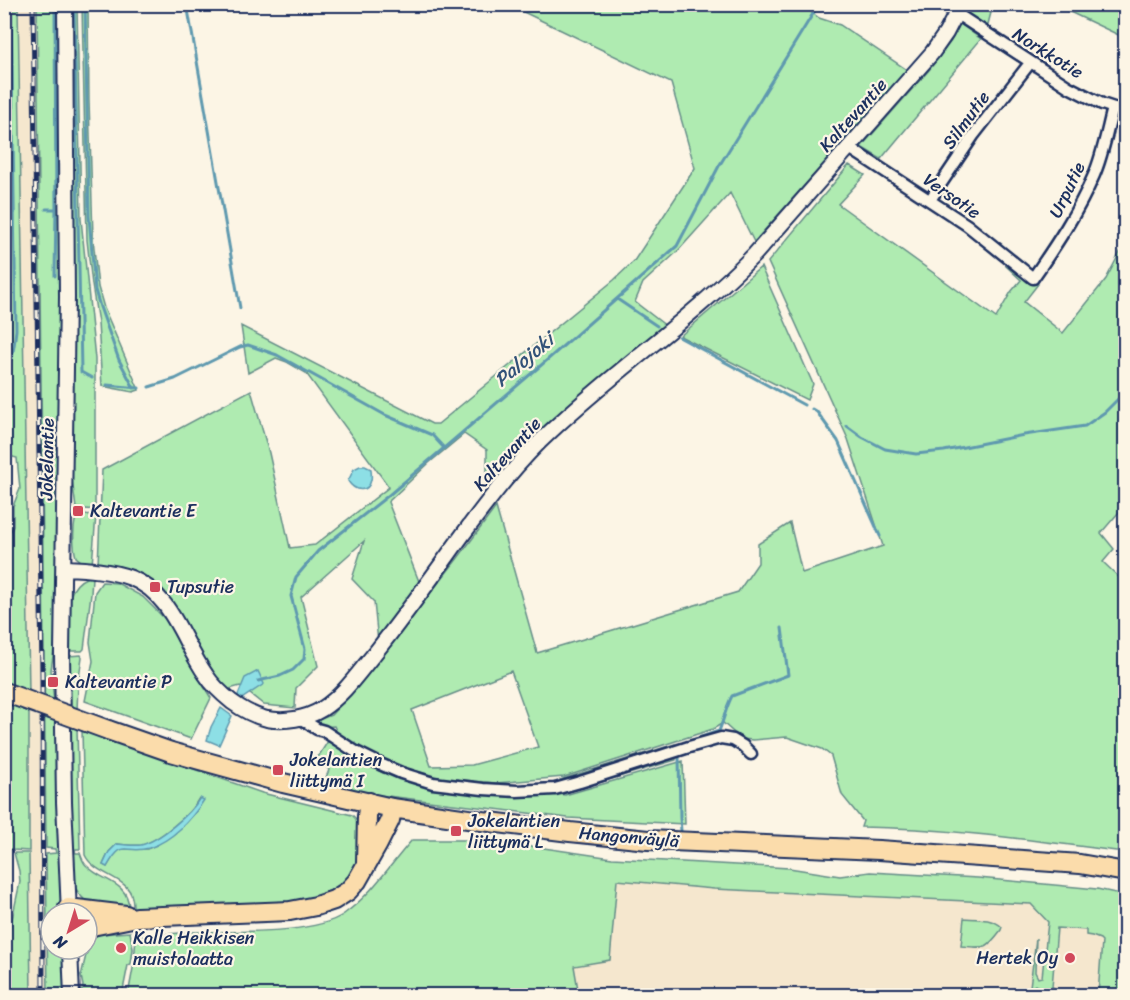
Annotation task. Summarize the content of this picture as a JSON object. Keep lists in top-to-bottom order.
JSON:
{
  "streets": {
    "highway": ["Hangonväylä"],
    "street": [
      "Norkkotie",
      "Kaltevantie",
      "Silmutie",
      "Urputie",
      "Versotie",
      "Jokelantie"
    ]
  },
  "crossings": [
    ["Norkkotie", "Kaltevantie"],
    ["Norkkotie", "Silmutie"],
    ["Norkkotie", "Urputie"],
    ["Kaltevantie", "Versotie"],
    ["Kaltevantie", "Jokelantie"],
    ["Silmutie", "Versotie"],
    ["Urputie", "Versotie"]
  ],
  "water": ["Palojoki"],
  "places": {
    "transit": [
      "Kaltevantie E",
      "Tupsutie",
      "Kaltevantie P",
      "Jokelantien liittymä I",
      "Jokelantien liittymä L"
    ],
    "other": ["Kalle Heikkisen muistolaatta", "Hertek Oy"]
  },
  "north": "bottom left"
}
